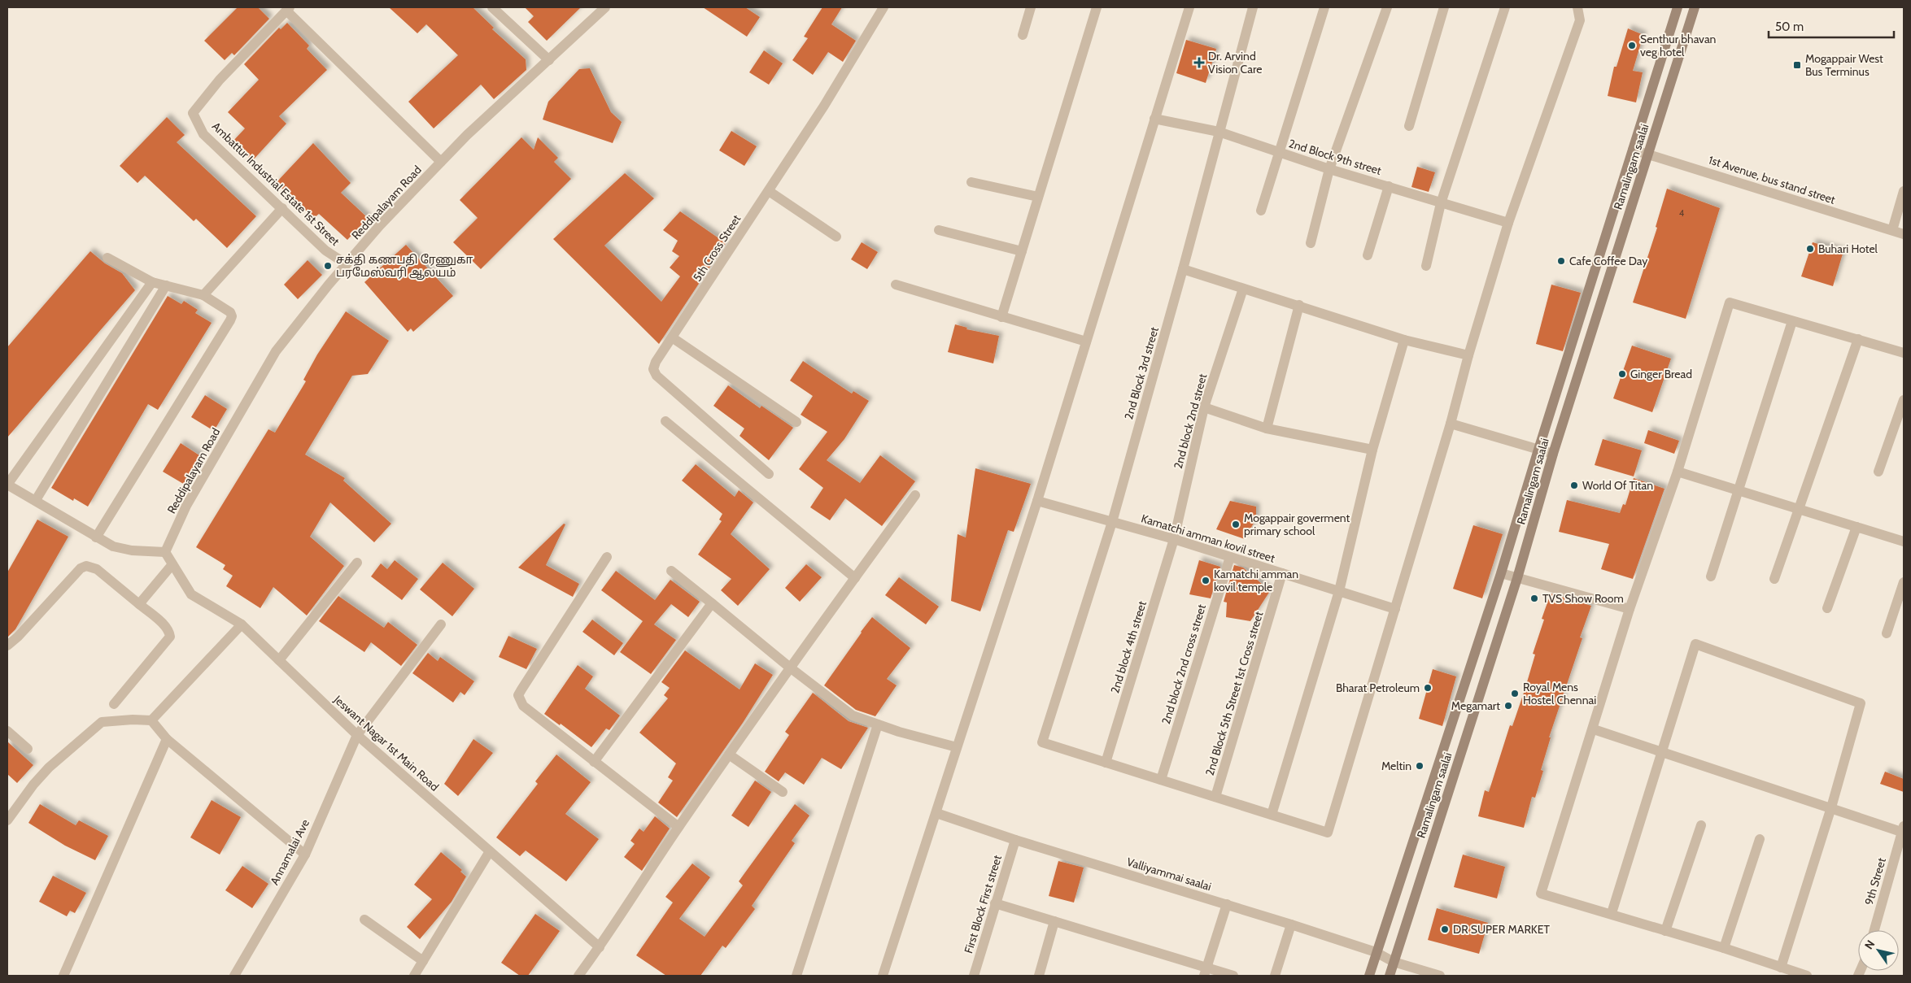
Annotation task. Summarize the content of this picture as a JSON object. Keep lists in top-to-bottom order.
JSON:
{
  "streets": {
    "main road": ["Ramalingam saalai"],
    "street": [
      "2nd Block 9th street",
      "1st Avenue, bus stand street",
      "Ambattur Industrial Estate 1st Street",
      "Reddipalayam Road",
      "5th Cross Street",
      "2nd Block 3rd street",
      "2nd block 2nd street",
      "Kamatchi amman kovil street",
      "2nd block 4th street",
      "2nd block 2nd cross street",
      "2nd Block 5th Street 1st Cross street",
      "Jeswant Nagar 1st Main Road",
      "Annamalai Ave",
      "Valliyammai saalai",
      "9th Street",
      "First Block First street"
    ]
  },
  "crossings": [
    ["2nd Block 9th street", "2nd Block 3rd street"],
    ["Ramalingam saalai", "1st Avenue, bus stand street"],
    ["Ramalingam saalai", "Valliyammai saalai"],
    ["Ambattur Industrial Estate 1st Street", "Reddipalayam Road"],
    ["Reddipalayam Road", "Jeswant Nagar 1st Main Road"],
    ["2nd Block 3rd street", "Kamatchi amman kovil street"],
    ["2nd Block 3rd street", "2nd block 4th street"],
    ["2nd block 2nd street", "Kamatchi amman kovil street"],
    ["2nd block 2nd street", "2nd block 4th street"],
    ["Kamatchi amman kovil street", "2nd block 4th street"],
    ["Kamatchi amman kovil street", "2nd block 2nd cross street"],
    ["Kamatchi amman kovil street", "2nd Block 5th Street 1st Cross street"],
    ["Jeswant Nagar 1st Main Road", "Annamalai Ave"],
    ["Valliyammai saalai", "First Block First street"]
  ],
  "places": {
    "other": [
      "Senthur bhavan veg hotel",
      "Buhari Hotel",
      "Cafe Coffee Day",
      "சக்தி கணபதி ரேணுகா பரமேஸ்வரி ஆலயம்",
      "Ginger Bread",
      "World Of Titan",
      "Mogappair goverment primary school",
      "Kamatchi amman kovil temple",
      "TVS Show Room",
      "Bharat Petroleum",
      "Royal Mens Hostel Chennai",
      "Megamart",
      "Meltin",
      "DR SUPER MARKET"
    ],
    "health": ["Dr. Arvind Vision Care"],
    "transit": ["Mogappair West Bus Terminus"]
  },
  "house_numbers": ["4"],
  "scale_bar": "50 m",
  "north": "top left"
}
